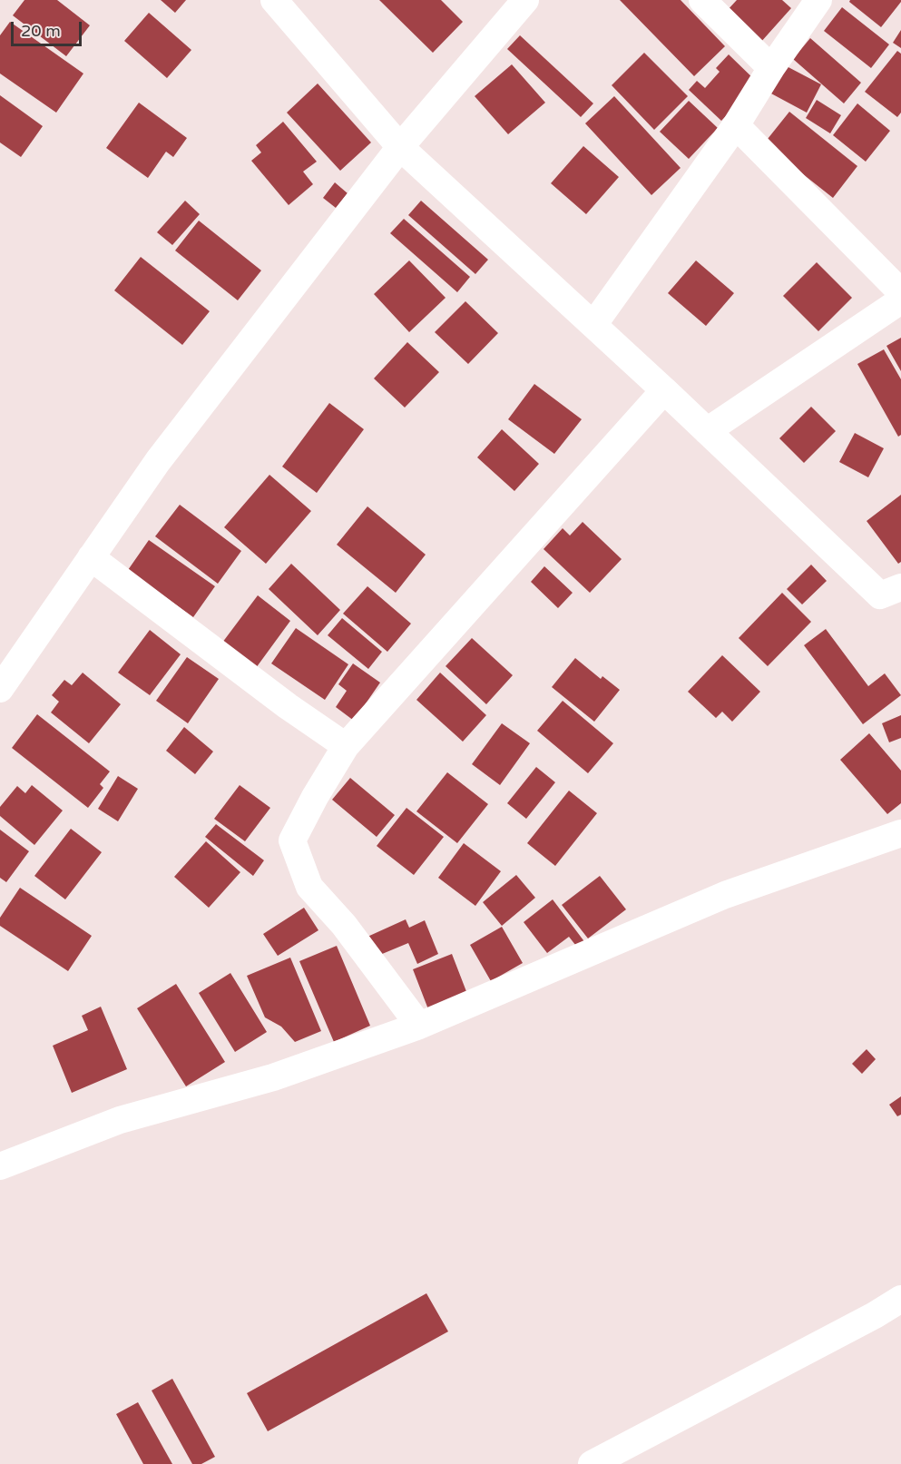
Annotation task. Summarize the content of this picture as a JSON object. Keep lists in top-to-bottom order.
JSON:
{
  "scale_bar": "20 m"
}
